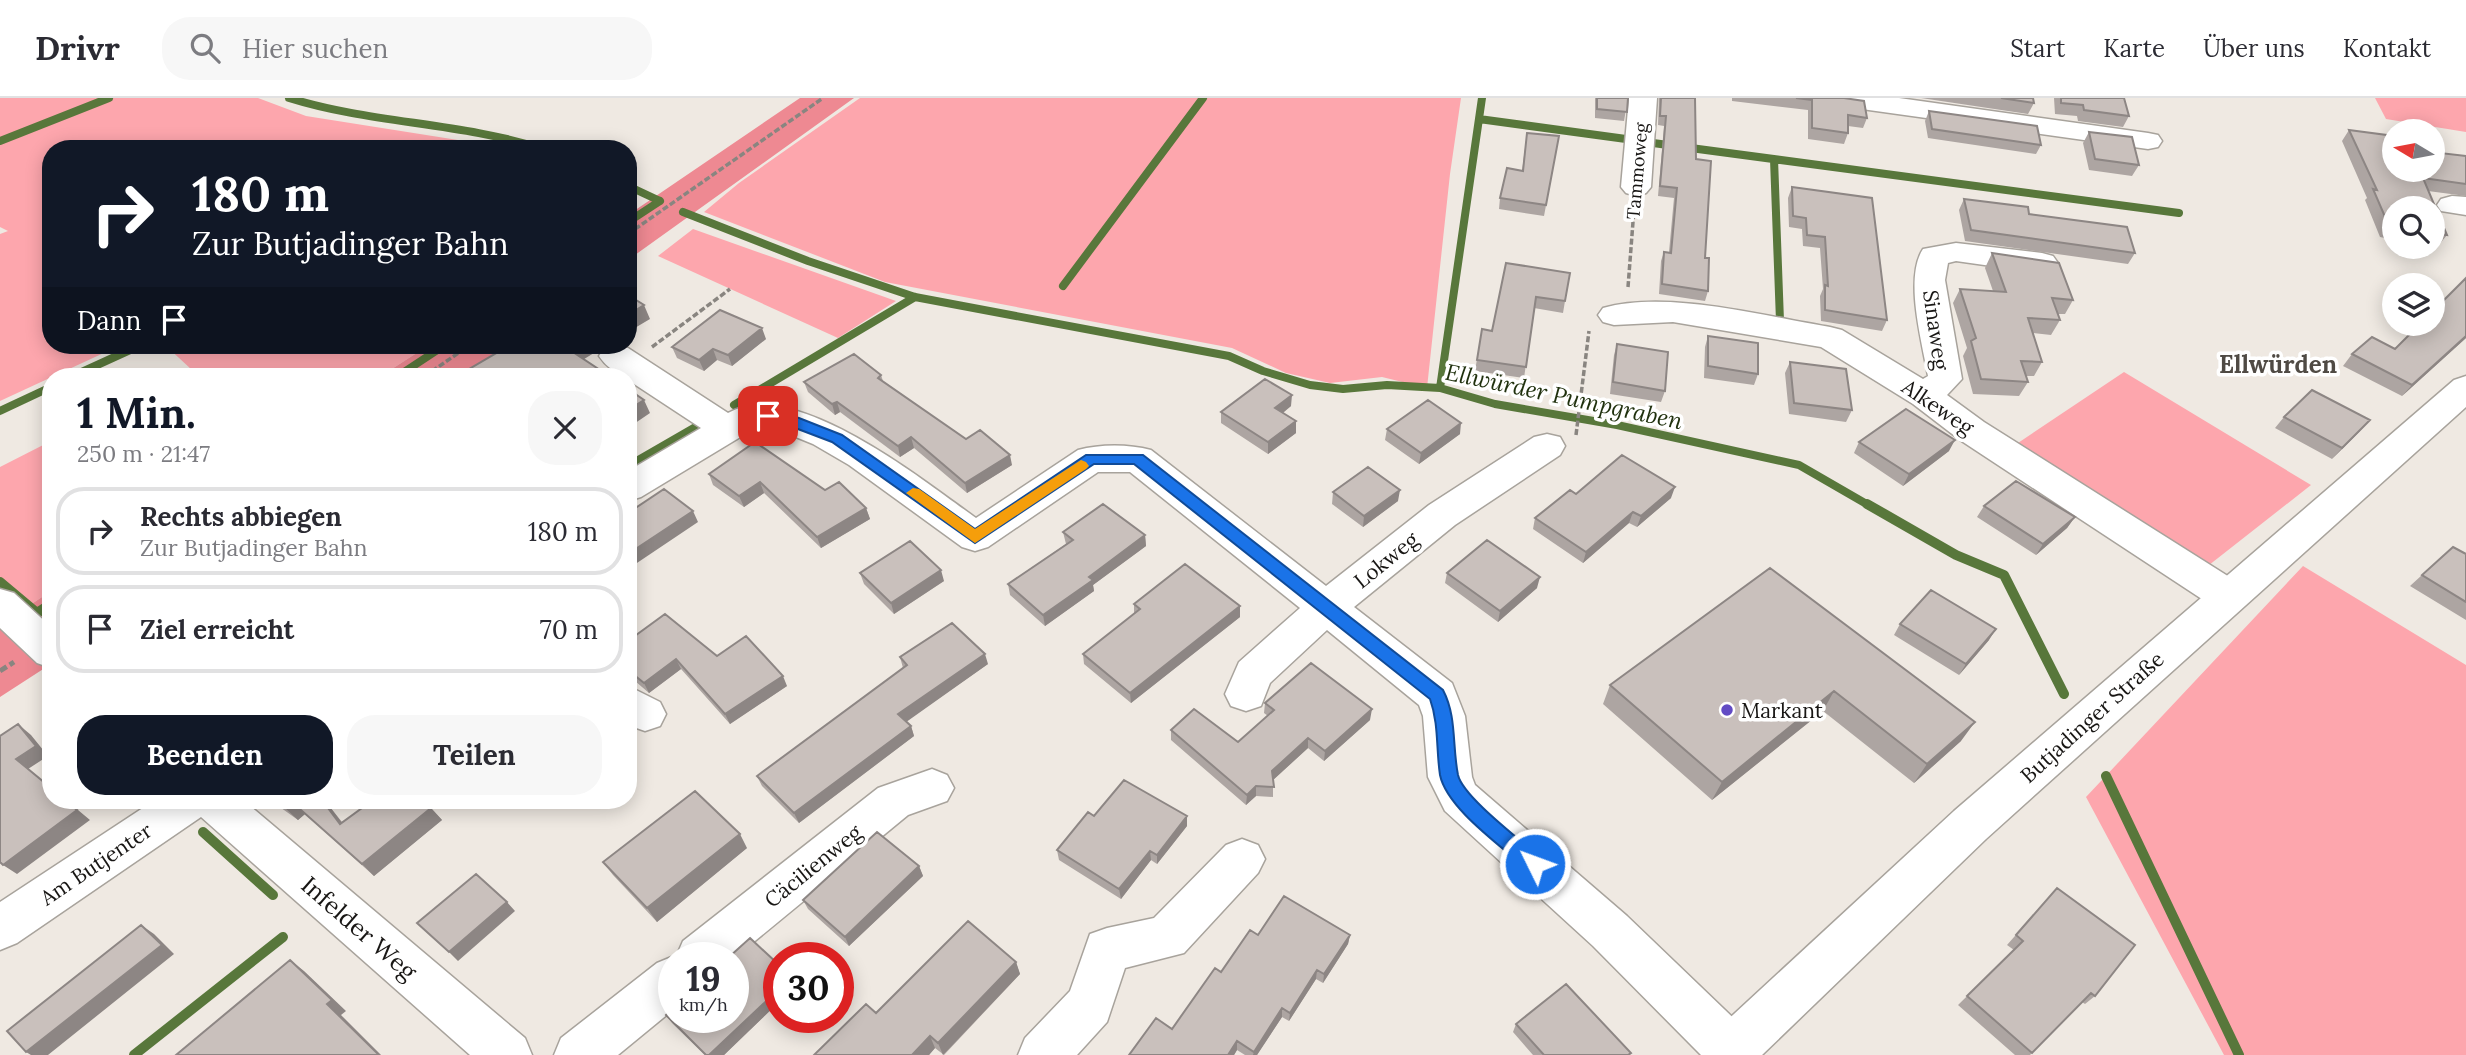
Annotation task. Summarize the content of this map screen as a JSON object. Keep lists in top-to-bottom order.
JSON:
{
  "streets": {
    "street": [
      "Tammoweg",
      "Sinaweg",
      "Alkeweg",
      "Lokweg",
      "Butjadinger Straße",
      "Am Butjenter",
      "Cäcilienweg",
      "Infelder Weg"
    ]
  },
  "crossings": [
    ["Sinaweg", "Alkeweg"],
    ["Alkeweg", "Butjadinger Straße"]
  ],
  "districts": ["Ellwürden"],
  "water": ["Ellwürder Pumpgraben"],
  "places": ["Markant"],
  "north": "left",
  "page": {
    "header": "Drivr",
    "search": "Hier suchen",
    "nav": [
      "Start",
      "Karte",
      "Über uns",
      "Kontakt"
    ],
    "turn": ["180 m", "Zur Butjadinger Bahn"],
    "then": "Dann",
    "heading": ["1 Min.", "250 m · 21:47"],
    "list": [
      {
        "name": "Rechts abbiegen",
        "note": "Zur Butjadinger Bahn",
        "value": "180 m"
      },
      {
        "name": "Ziel erreicht",
        "value": "70 m"
      }
    ],
    "buttons": ["Beenden", "Teilen"],
    "speed": "19 km/h",
    "limit": "30"
  }
}
